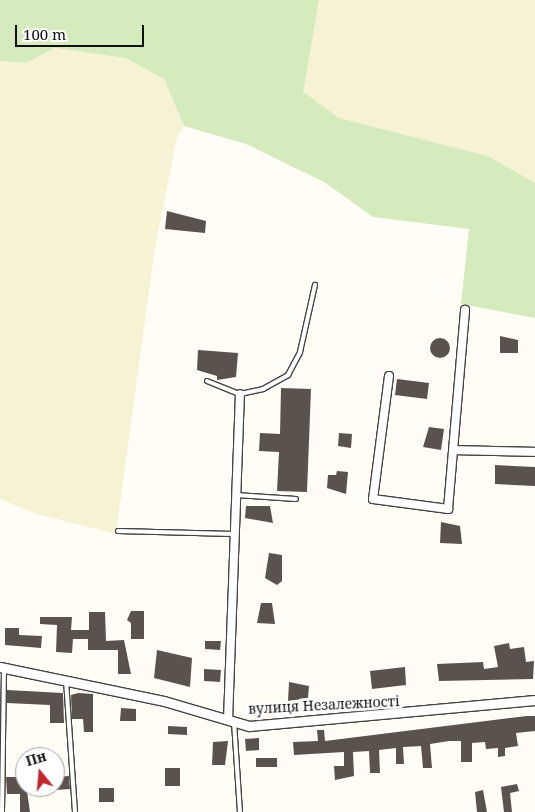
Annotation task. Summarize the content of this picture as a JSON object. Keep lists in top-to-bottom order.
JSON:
{
  "streets": {
    "street": ["вулиця Незалежності"]
  },
  "scale_bar": "100 m",
  "north": "top"
}
